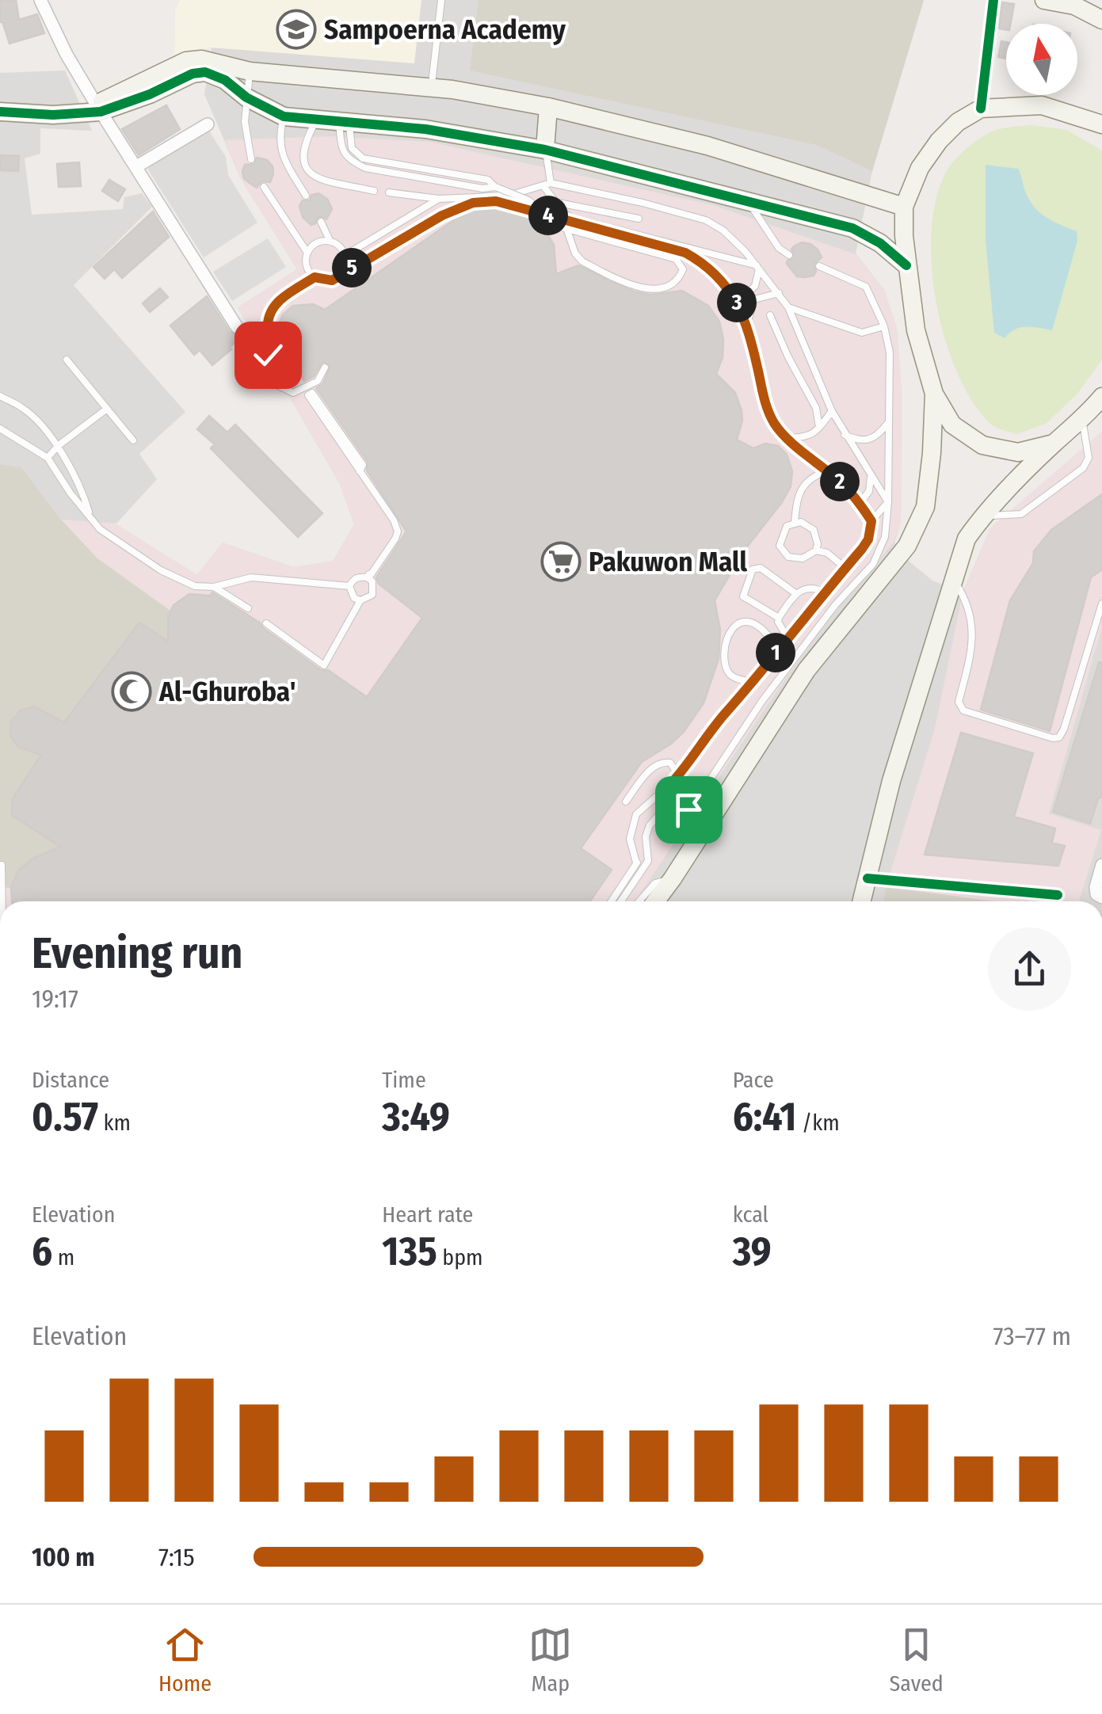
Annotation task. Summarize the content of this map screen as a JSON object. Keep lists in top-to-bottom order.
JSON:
{
  "places": {
    "school or university": ["Sampoerna Academy"],
    "supermarket": ["Pakuwon Mall"],
    "mosque": ["Al-Ghuroba'"]
  },
  "north": "top",
  "page": {
    "pins": [
      "4",
      "5",
      "3",
      "2",
      "1"
    ],
    "heading": ["Evening run", "19:17"],
    "stats": [
      ["Distance", "0.57 km"],
      ["Time", "3:49"],
      ["Pace", "6:41 /km"],
      ["Elevation", "6 m"],
      ["Heart rate", "135 bpm"],
      ["kcal", "39"]
    ],
    "chart": ["Elevation", "73–77 m"],
    "list": [
      {
        "name": "100 m",
        "note": "7:15"
      }
    ],
    "tabs": ["Home", "Map", "Saved"]
  }
}
